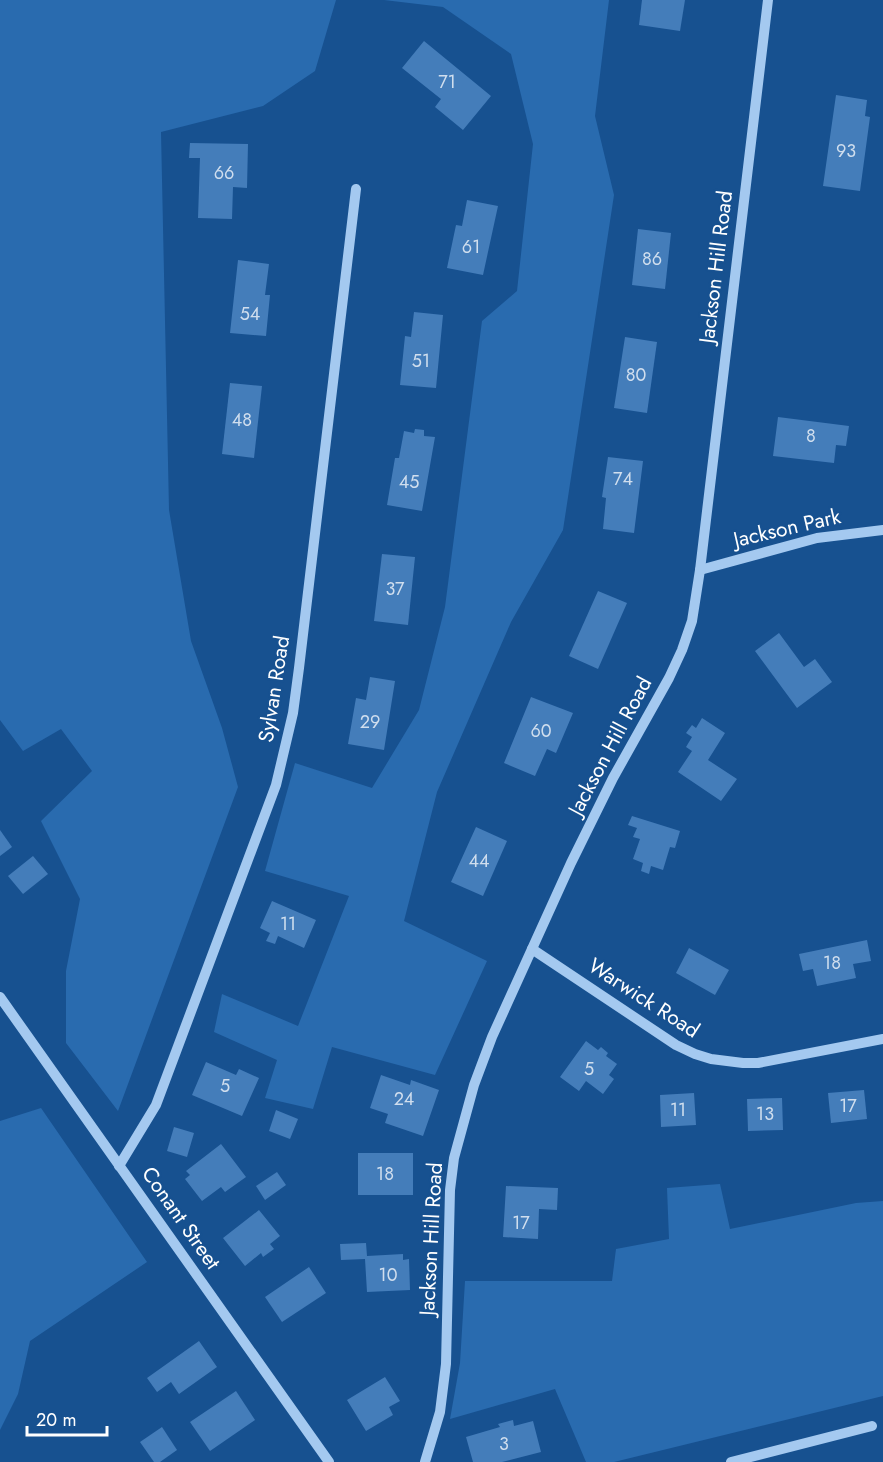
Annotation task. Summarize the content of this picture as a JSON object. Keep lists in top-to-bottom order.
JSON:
{
  "streets": {
    "street": [
      "Jackson Hill Road",
      "Jackson Park",
      "Sylvan Road",
      "Warwick Road",
      "Conant Street"
    ]
  },
  "crossings": [
    ["Jackson Hill Road", "Jackson Park"],
    ["Jackson Hill Road", "Warwick Road"],
    ["Sylvan Road", "Conant Street"]
  ],
  "house_numbers": [
    "71",
    "93",
    "66",
    "61",
    "86",
    "54",
    "51",
    "80",
    "48",
    "8",
    "74",
    "45",
    "37",
    "29",
    "60",
    "44",
    "11",
    "18",
    "5",
    "5",
    "24",
    "17",
    "11",
    "13",
    "18",
    "17",
    "10",
    "3"
  ],
  "scale_bar": "20 m"
}
